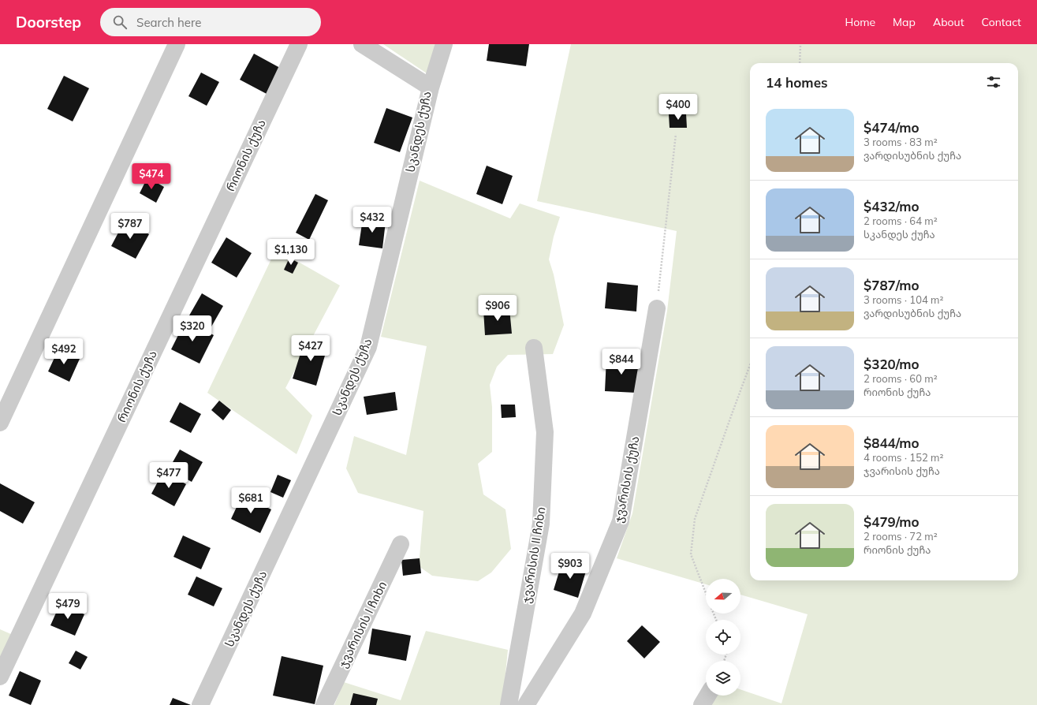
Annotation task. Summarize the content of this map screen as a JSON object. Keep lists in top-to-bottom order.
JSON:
{
  "streets": {
    "street": [
      "სკანდეს ქუჩა",
      "რიონის ქუჩა",
      "ჯვარისის ქუჩა",
      "ჯვარისის II ჩიხი",
      "ჯვარისის I ჩიხი"
    ]
  },
  "north": "left",
  "page": {
    "header": "Doorstep",
    "search": "Search here",
    "nav": [
      "Home",
      "Map",
      "About",
      "Contact"
    ],
    "heading": "14 homes",
    "price": [
      "$400",
      "$474",
      "$432",
      "$787",
      "$1,130",
      "$906",
      "$320",
      "$427",
      "$492",
      "$844",
      "$477",
      "$681",
      "$903",
      "$479"
    ],
    "list": [
      {
        "name": "$474/mo",
        "note": "3 rooms · 83 m² · ვარდისუბნის ქუჩა"
      },
      {
        "name": "$432/mo",
        "note": "2 rooms · 64 m² · სკანდეს ქუჩა"
      },
      {
        "name": "$787/mo",
        "note": "3 rooms · 104 m² · ვარდისუბნის ქუჩა"
      },
      {
        "name": "$320/mo",
        "note": "2 rooms · 60 m² · რიონის ქუჩა"
      },
      {
        "name": "$844/mo",
        "note": "4 rooms · 152 m² · ჯვარისის ქუჩა"
      },
      {
        "name": "$479/mo",
        "note": "2 rooms · 72 m² · რიონის ქუჩა"
      }
    ]
  }
}
